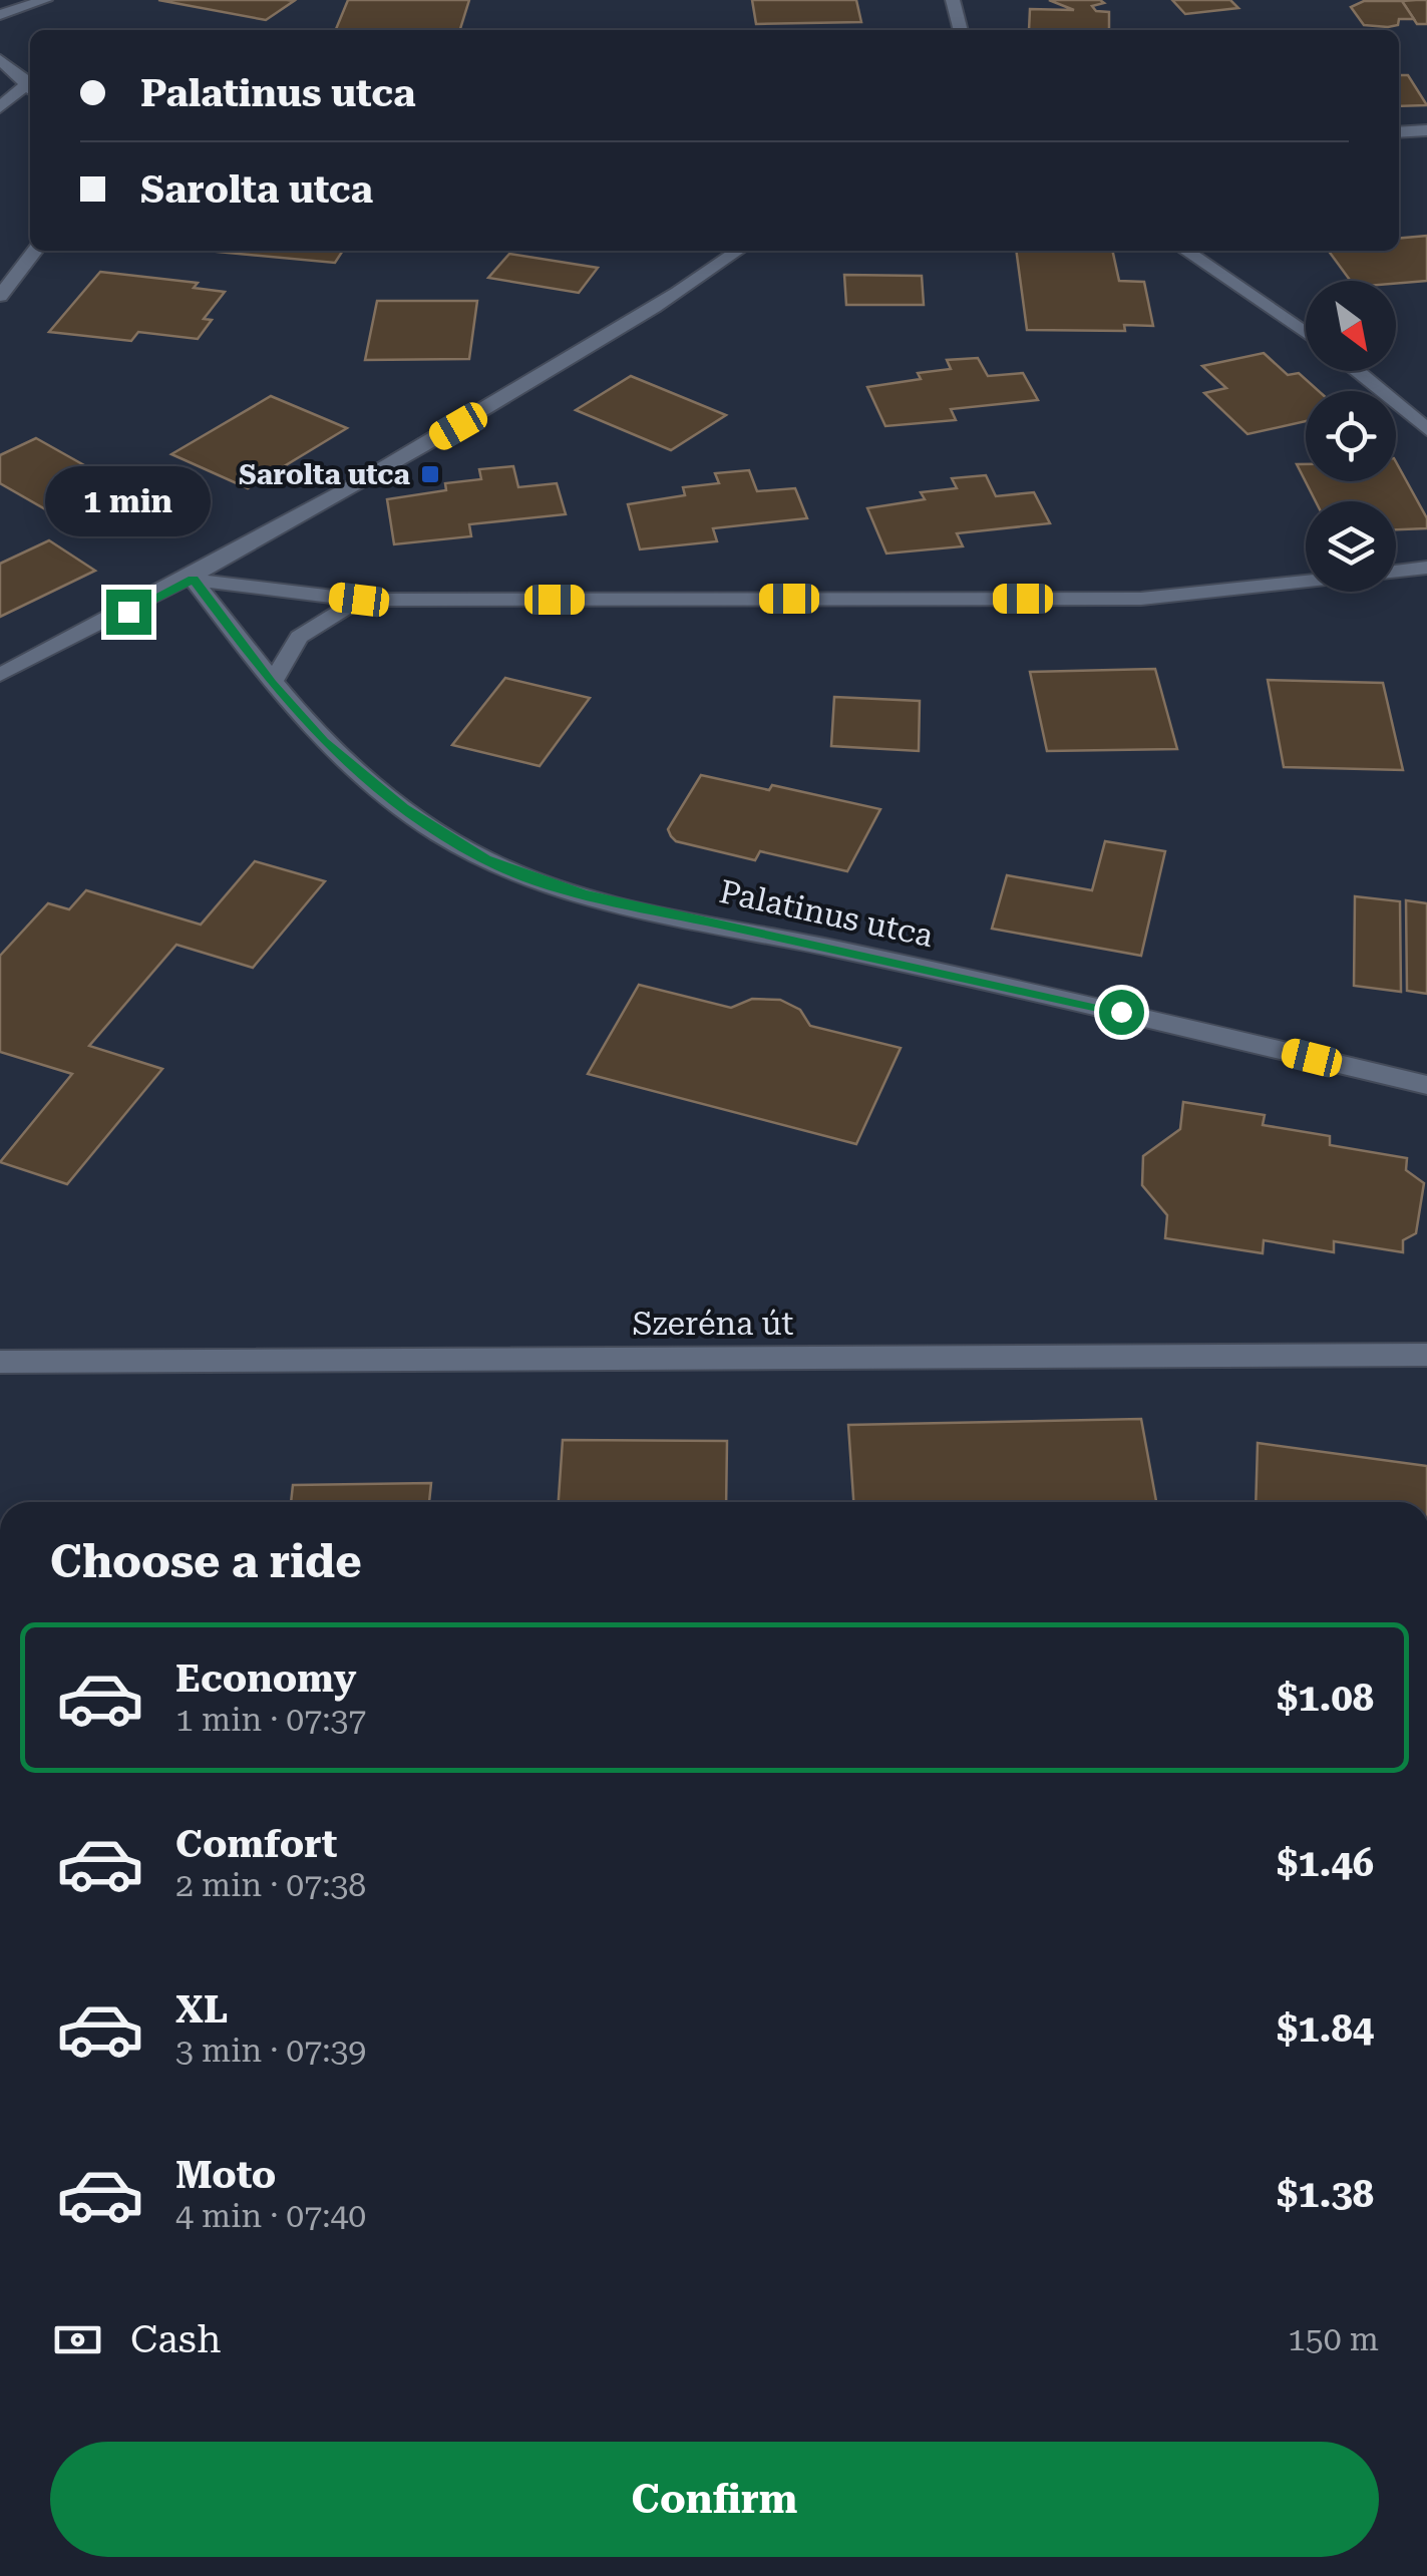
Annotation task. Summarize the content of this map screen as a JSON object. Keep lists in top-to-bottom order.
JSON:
{
  "streets": {
    "street": ["Palatinus utca", "Szeréna út"]
  },
  "places": {
    "transit": ["Sarolta utca"]
  },
  "north": "bottom right",
  "page": {
    "banner": ["Palatinus utca", "Sarolta utca"],
    "bubble": "1 min",
    "heading": "Choose a ride",
    "list": [
      {
        "name": "Economy",
        "note": "1 min · 07:37",
        "value": "$1.08"
      },
      {
        "name": "Comfort",
        "note": "2 min · 07:38",
        "value": "$1.46"
      },
      {
        "name": "XL",
        "note": "3 min · 07:39",
        "value": "$1.84"
      },
      {
        "name": "Moto",
        "note": "4 min · 07:40",
        "value": "$1.38"
      }
    ],
    "pay": ["Cash", "150 m"],
    "buttons": "Confirm"
  }
}
